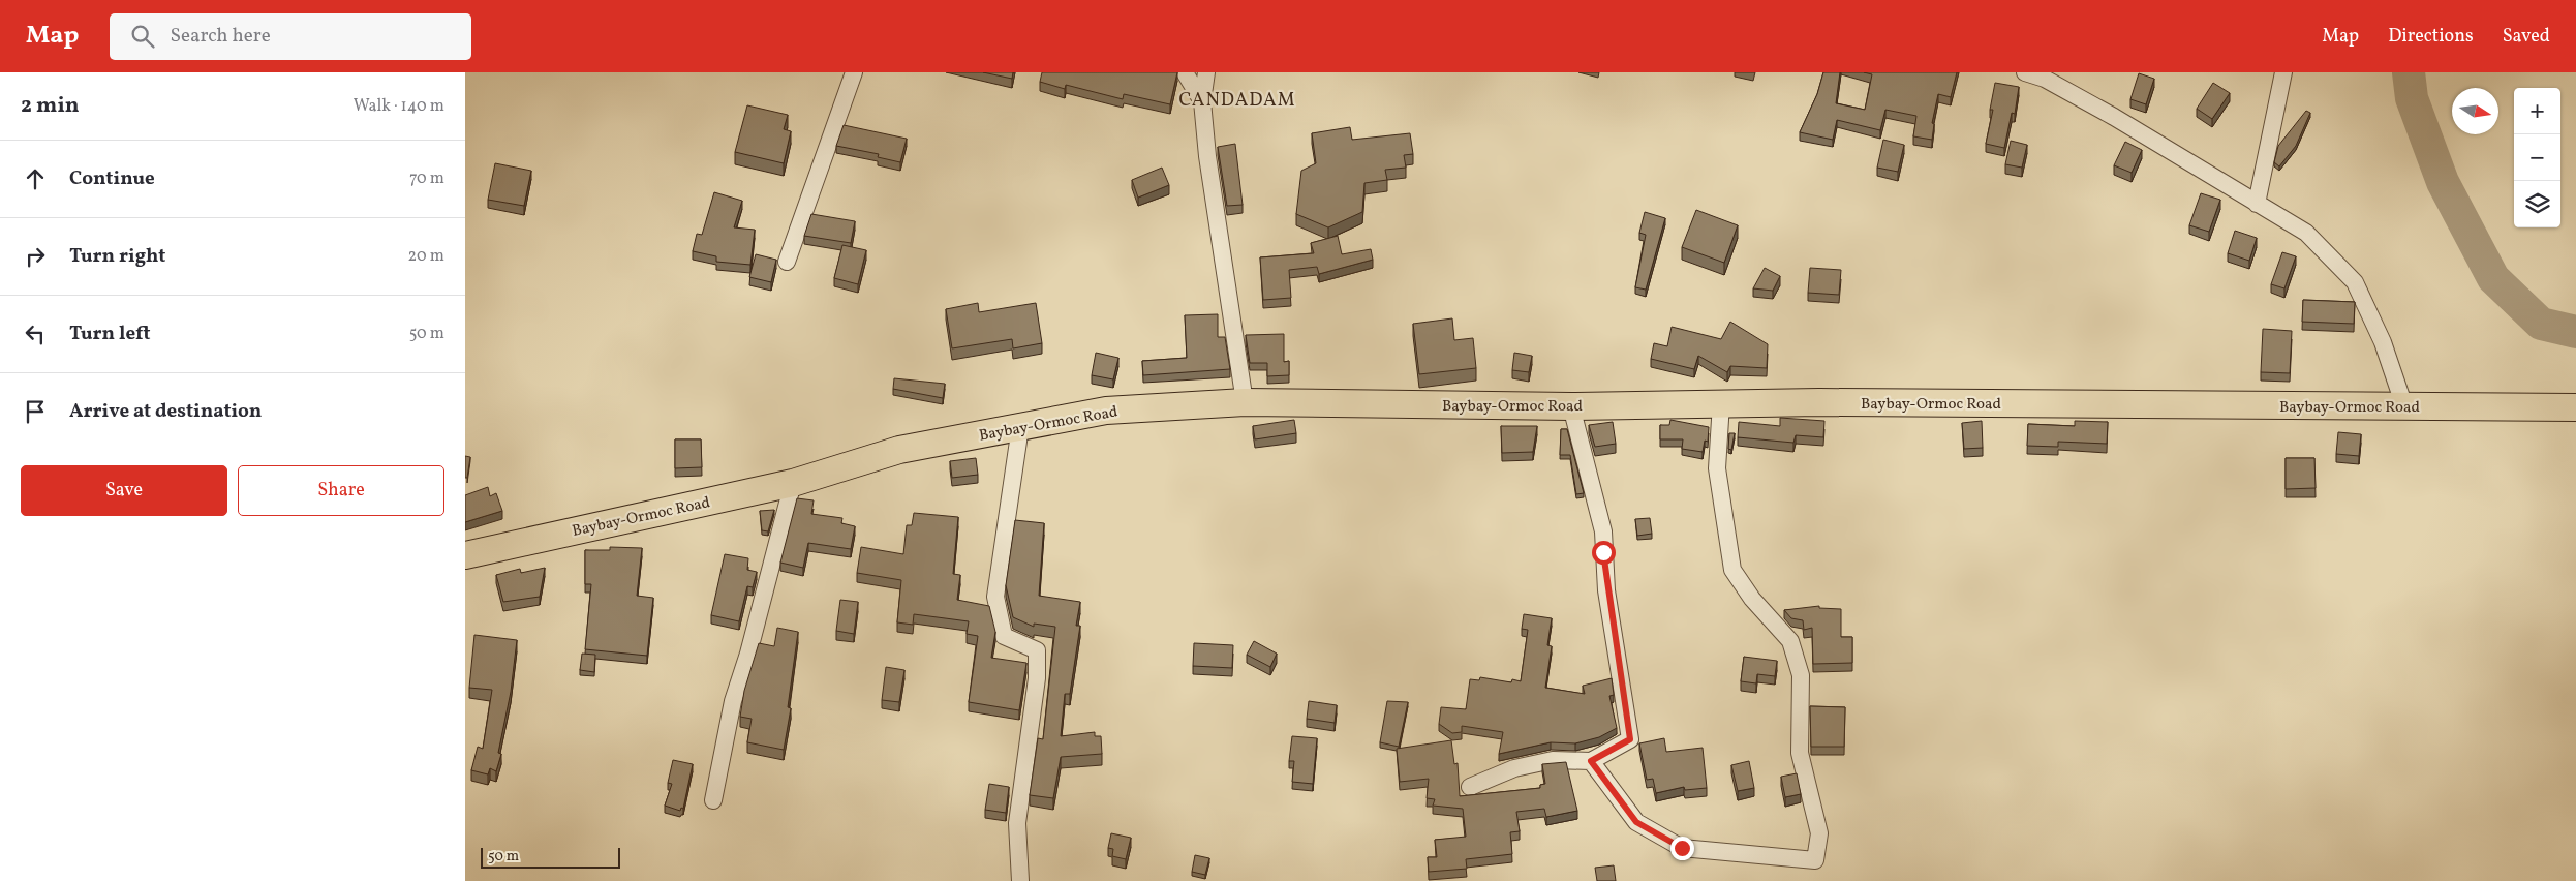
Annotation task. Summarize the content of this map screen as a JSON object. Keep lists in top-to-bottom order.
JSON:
{
  "streets": {
    "highway": ["Baybay-Ormoc Road"]
  },
  "districts": ["CANDADAM"],
  "scale_bar": "50 m",
  "north": "right",
  "page": {
    "header": "Map",
    "search": "Search here",
    "nav": ["Map", "Directions", "Saved"],
    "heading": ["2 min", "Walk · 140 m"],
    "map_buttons": ["+", "−"],
    "list": [
      ["Continue", "70 m"],
      ["Turn right", "20 m"],
      ["Turn left", "50 m"],
      "Arrive at destination"
    ],
    "buttons": ["Save", "Share"],
    "scale": "50 m"
  }
}
